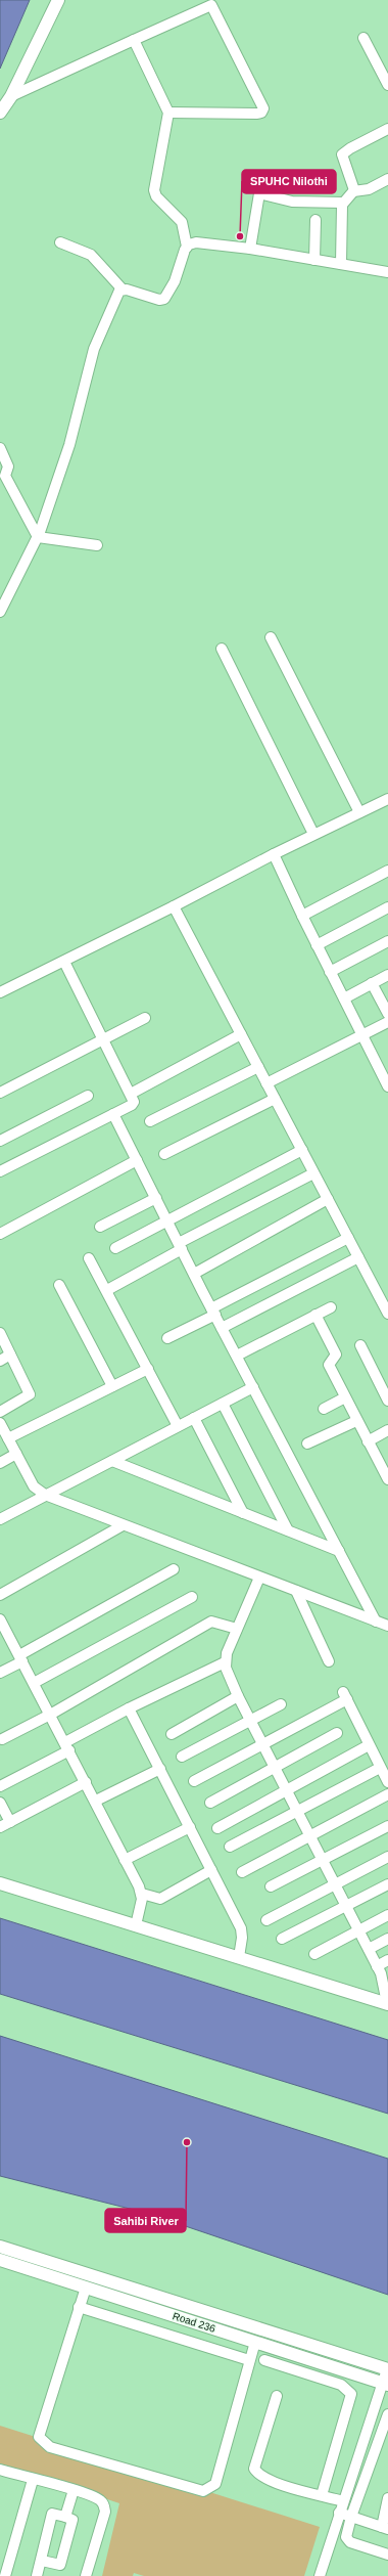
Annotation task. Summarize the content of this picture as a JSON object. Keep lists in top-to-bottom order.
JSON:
{
  "streets": {
    "street": ["Road 236"]
  },
  "places": ["SPUHC Nilothi", "Sahibi River"]
}
